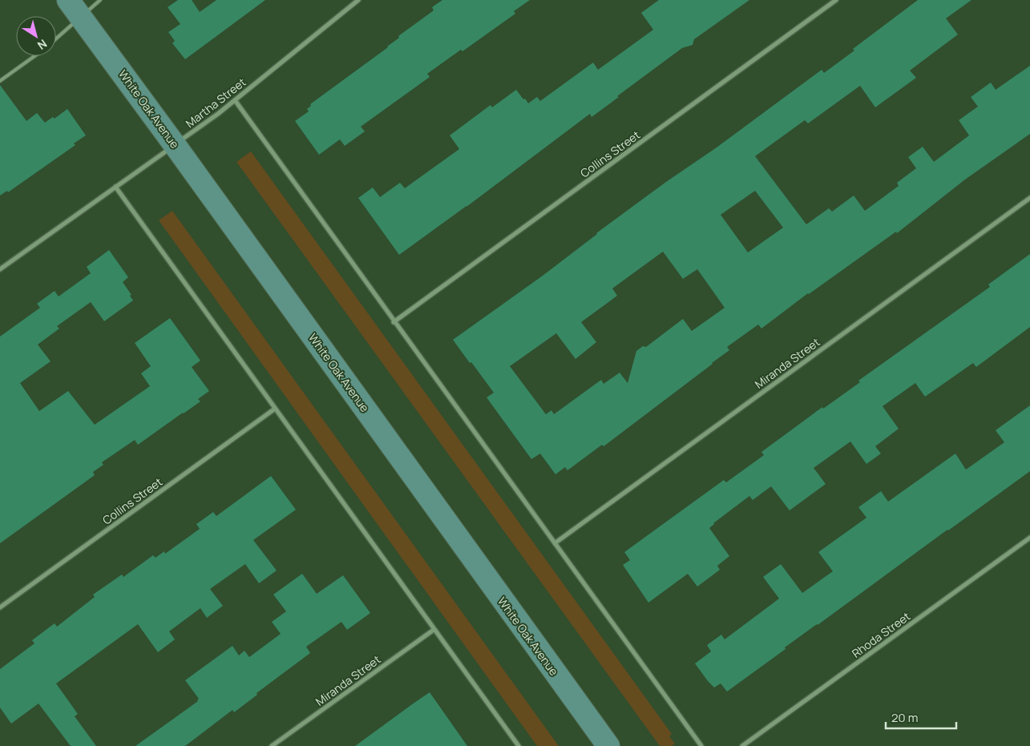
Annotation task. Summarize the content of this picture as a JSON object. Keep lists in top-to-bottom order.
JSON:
{
  "streets": {
    "main road": ["White Oak Avenue"],
    "street": [
      "Martha Street",
      "Collins Street",
      "Miranda Street",
      "Rhoda Street"
    ]
  },
  "crossings": [
    ["Martha Street", "White Oak Avenue"]
  ],
  "scale_bar": "20 m",
  "north": "bottom right"
}
